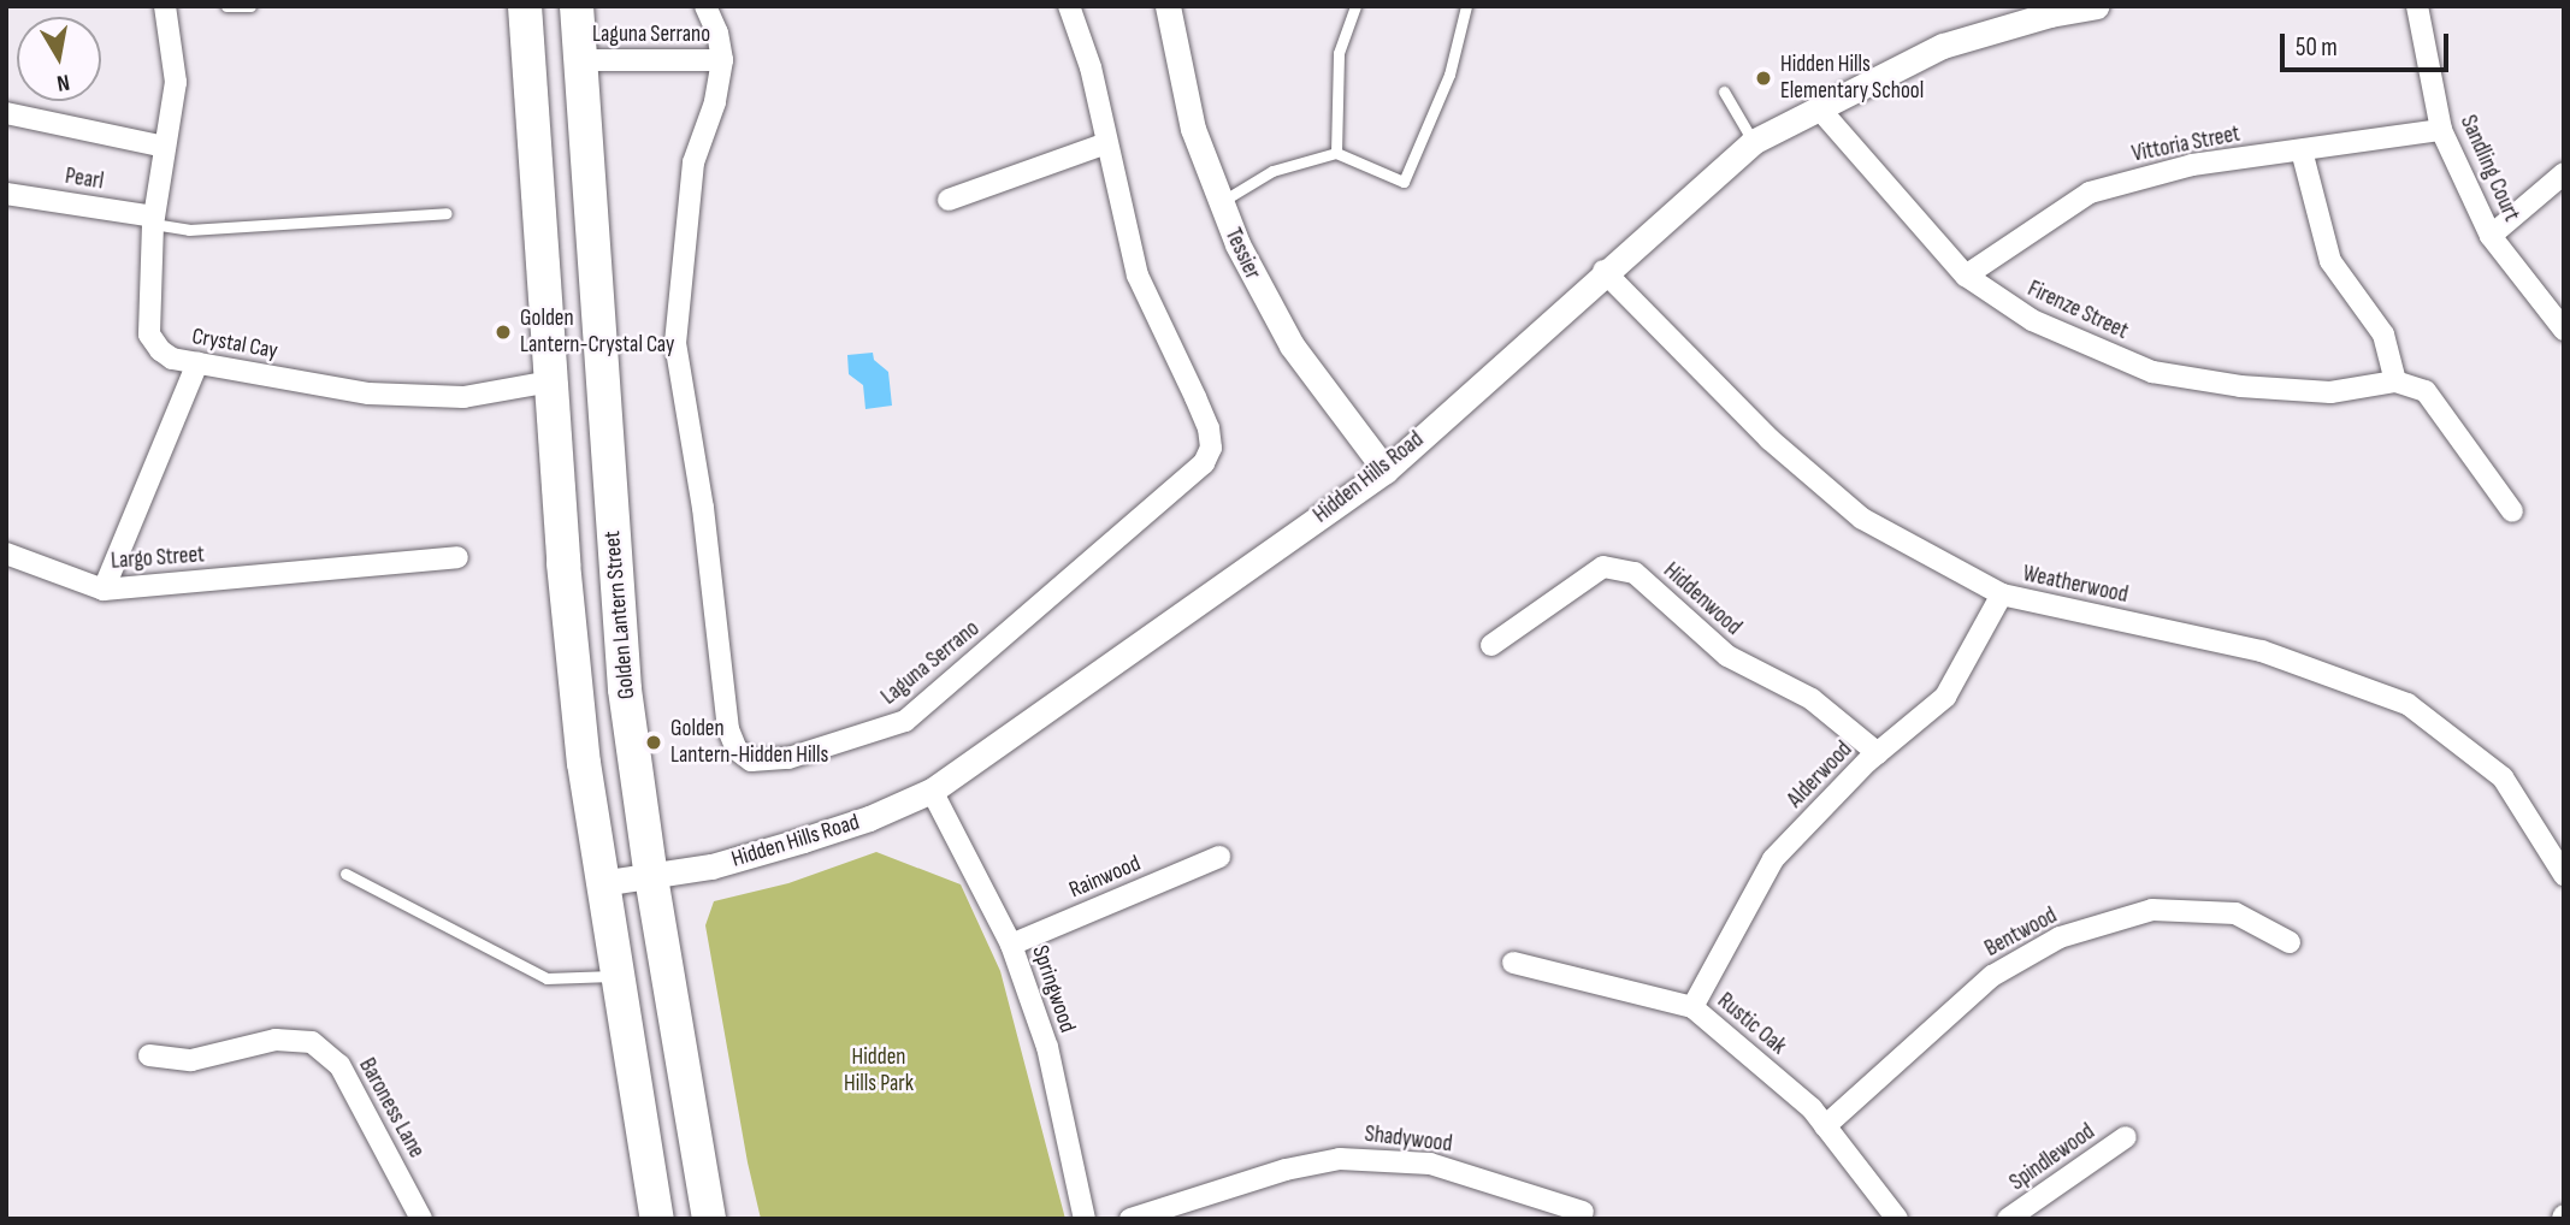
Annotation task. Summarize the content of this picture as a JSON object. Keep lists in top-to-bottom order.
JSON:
{
  "streets": {
    "main road": ["Golden Lantern Street"],
    "street": [
      "Laguna Serrano",
      "Vittoria Street",
      "Sandling Court",
      "Pearl",
      "Tessier",
      "Firenze Street",
      "Crystal Cay",
      "Hidden Hills Road",
      "Largo Street",
      "Weatherwood",
      "Hiddenwood",
      "Alderwood",
      "Rainwood",
      "Bentwood",
      "Springwood",
      "Rustic Oak",
      "Baroness Lane",
      "Shadywood",
      "Spindlewood"
    ]
  },
  "crossings": [
    ["Laguna Serrano", "Golden Lantern Street"],
    ["Vittoria Street", "Sandling Court"],
    ["Vittoria Street", "Firenze Street"],
    ["Pearl", "Crystal Cay"],
    ["Tessier", "Hidden Hills Road"],
    ["Firenze Street", "Hidden Hills Road"],
    ["Crystal Cay", "Largo Street"],
    ["Hidden Hills Road", "Weatherwood"],
    ["Hidden Hills Road", "Golden Lantern Street"],
    ["Hidden Hills Road", "Springwood"],
    ["Weatherwood", "Alderwood"],
    ["Hiddenwood", "Alderwood"],
    ["Alderwood", "Rustic Oak"],
    ["Rainwood", "Springwood"],
    ["Bentwood", "Rustic Oak"]
  ],
  "parks": ["Hidden Hills Park"],
  "places": ["Hidden Hills Elementary School", "Golden Lantern-Crystal Cay", "Golden Lantern-Hidden Hills"],
  "scale_bar": "50 m",
  "north": "bottom"
}
